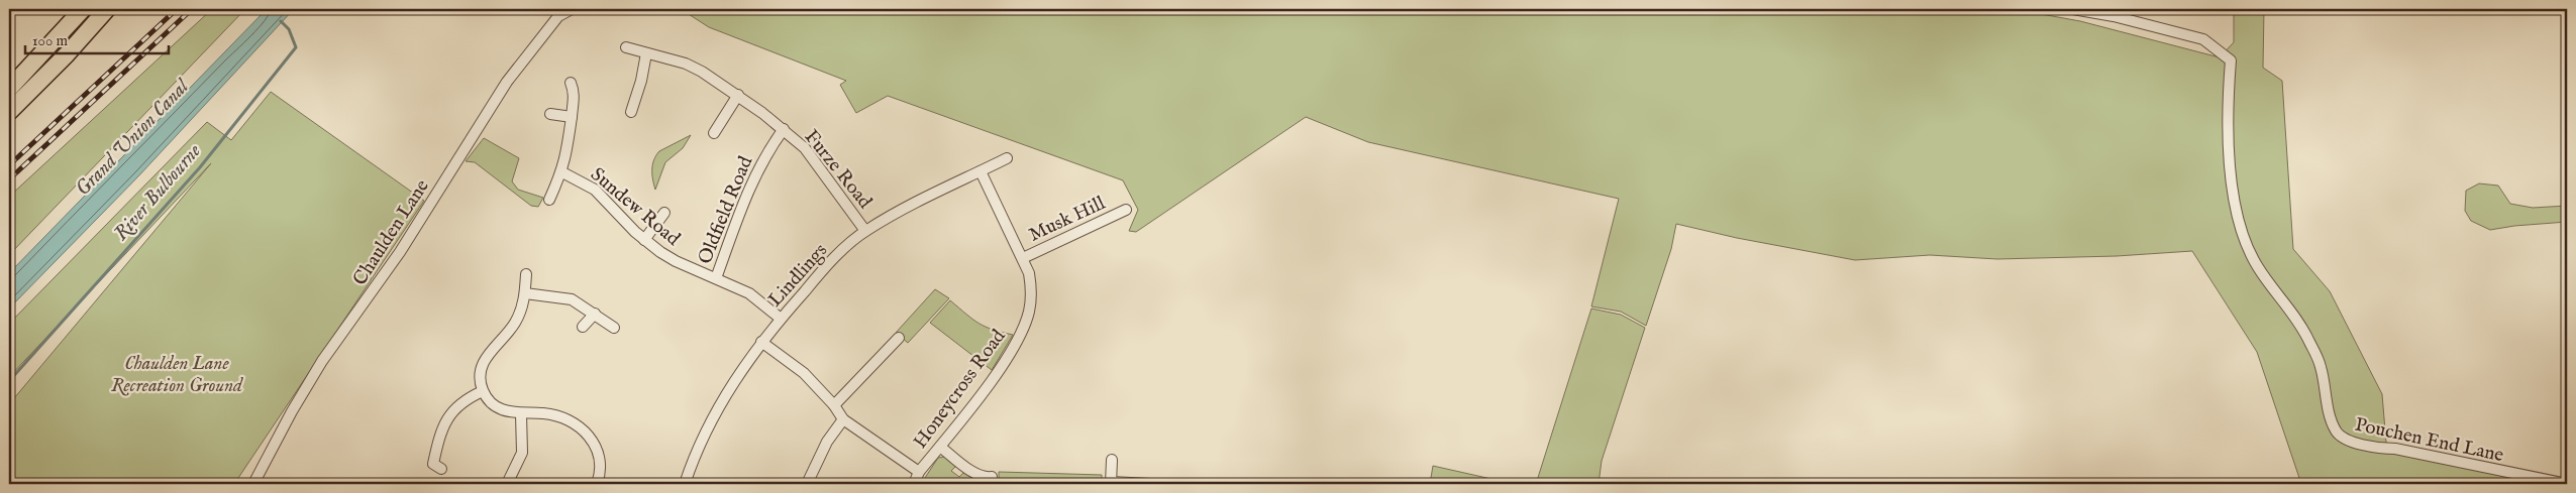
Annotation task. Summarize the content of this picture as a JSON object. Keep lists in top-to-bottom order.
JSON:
{
  "streets": {
    "street": [
      "Furze Road",
      "Sundew Road",
      "Oldfield Road",
      "Musk Hill",
      "Chaulden Lane",
      "Lindlings",
      "Honeycross Road",
      "Pouchen End Lane"
    ]
  },
  "crossings": [
    ["Furze Road", "Oldfield Road"],
    ["Furze Road", "Lindlings"],
    ["Sundew Road", "Oldfield Road"],
    ["Sundew Road", "Lindlings"],
    ["Musk Hill", "Honeycross Road"],
    ["Lindlings", "Honeycross Road"]
  ],
  "water": ["Grand Union Canal", "River Bulbourne"],
  "parks": ["Chaulden Lane Recreation Ground"],
  "scale_bar": "100 m"
}
